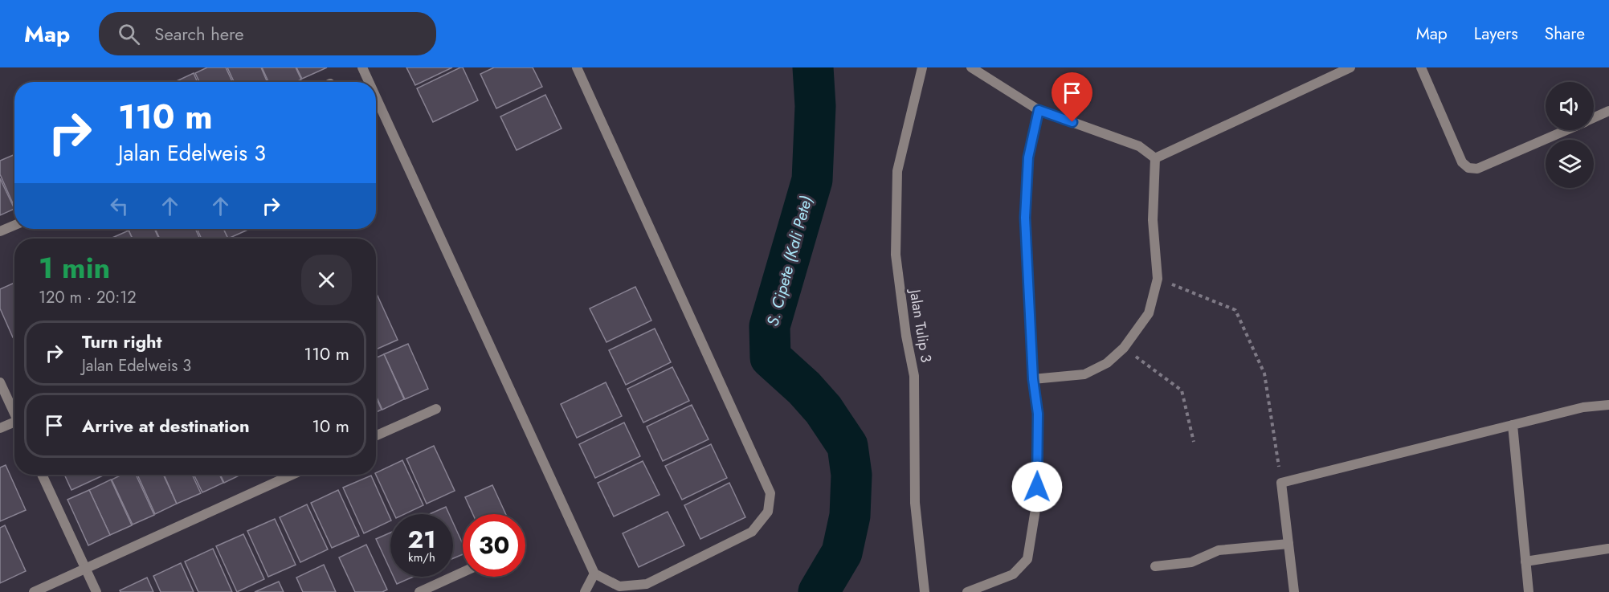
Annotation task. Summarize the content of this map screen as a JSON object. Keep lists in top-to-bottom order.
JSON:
{
  "streets": {
    "street": ["Jalan Tulip 3"]
  },
  "water": ["S. Cipete (Kali Pete)"],
  "page": {
    "header": "Map",
    "search": "Search here",
    "nav": ["Map", "Layers", "Share"],
    "turn": ["110 m", "Jalan Edelweis 3"],
    "heading": ["1 min", "120 m · 20:12"],
    "list": [
      {
        "name": "Turn right",
        "note": "Jalan Edelweis 3",
        "value": "110 m"
      },
      {
        "name": "Arrive at destination",
        "value": "10 m"
      }
    ],
    "speed": "21 km/h",
    "limit": "30"
  }
}
